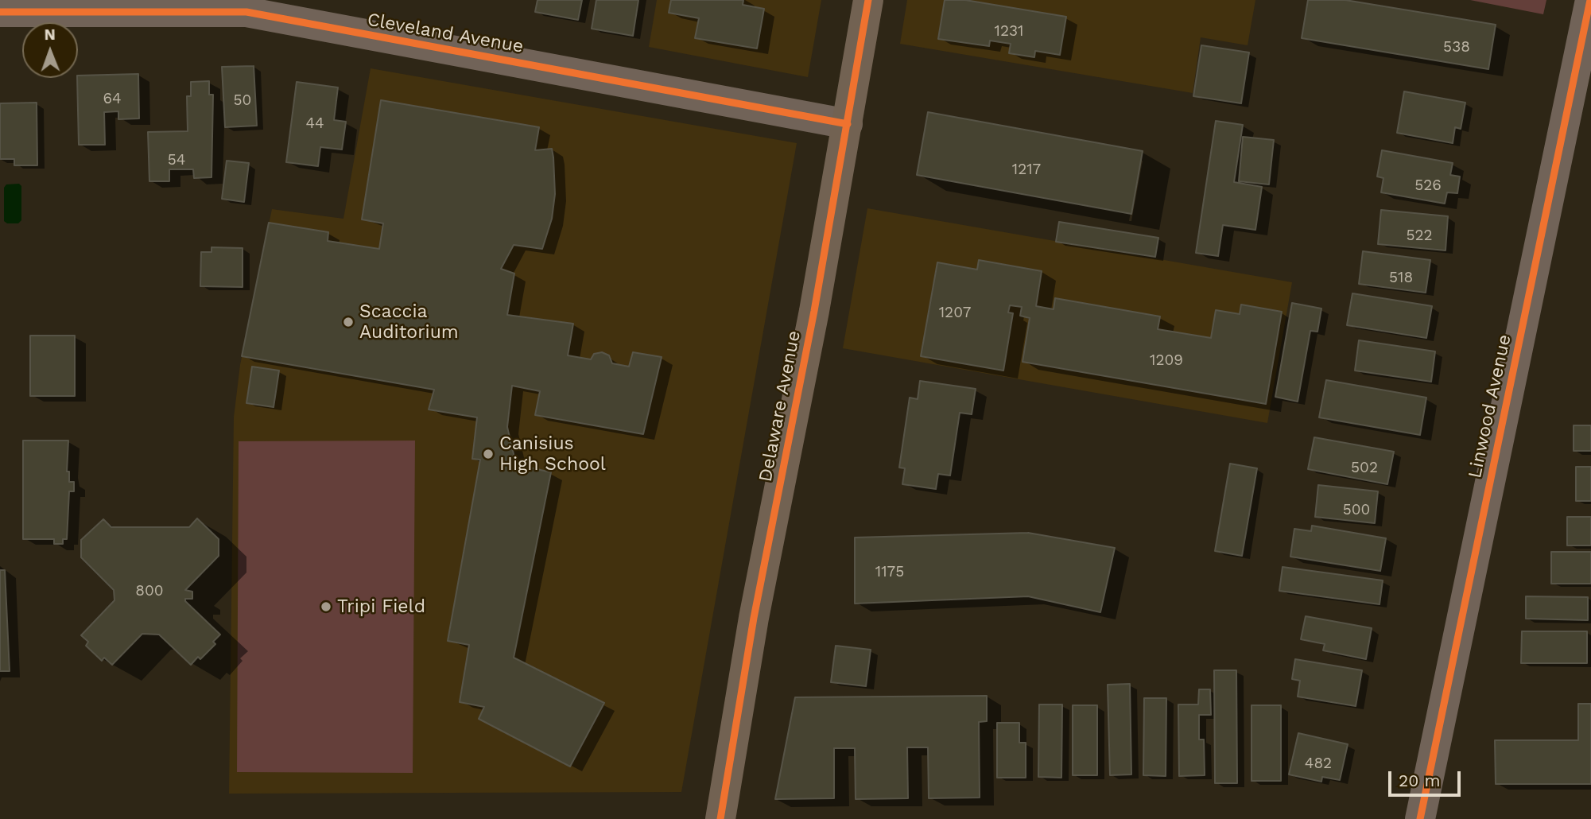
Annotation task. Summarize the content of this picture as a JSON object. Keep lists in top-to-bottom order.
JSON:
{
  "streets": {
    "main road": ["Delaware Avenue"],
    "street": ["Cleveland Avenue", "Linwood Avenue"]
  },
  "crossings": [
    ["Cleveland Avenue", "Delaware Avenue"]
  ],
  "places": ["Scaccia Auditorium", "Canisius High School", "Tripi Field"],
  "house_numbers": [
    "1231",
    "538",
    "64",
    "50",
    "44",
    "54",
    "1217",
    "526",
    "522",
    "518",
    "1207",
    "1209",
    "502",
    "500",
    "1175",
    "800",
    "482"
  ],
  "scale_bar": "20 m",
  "north": "top"
}
